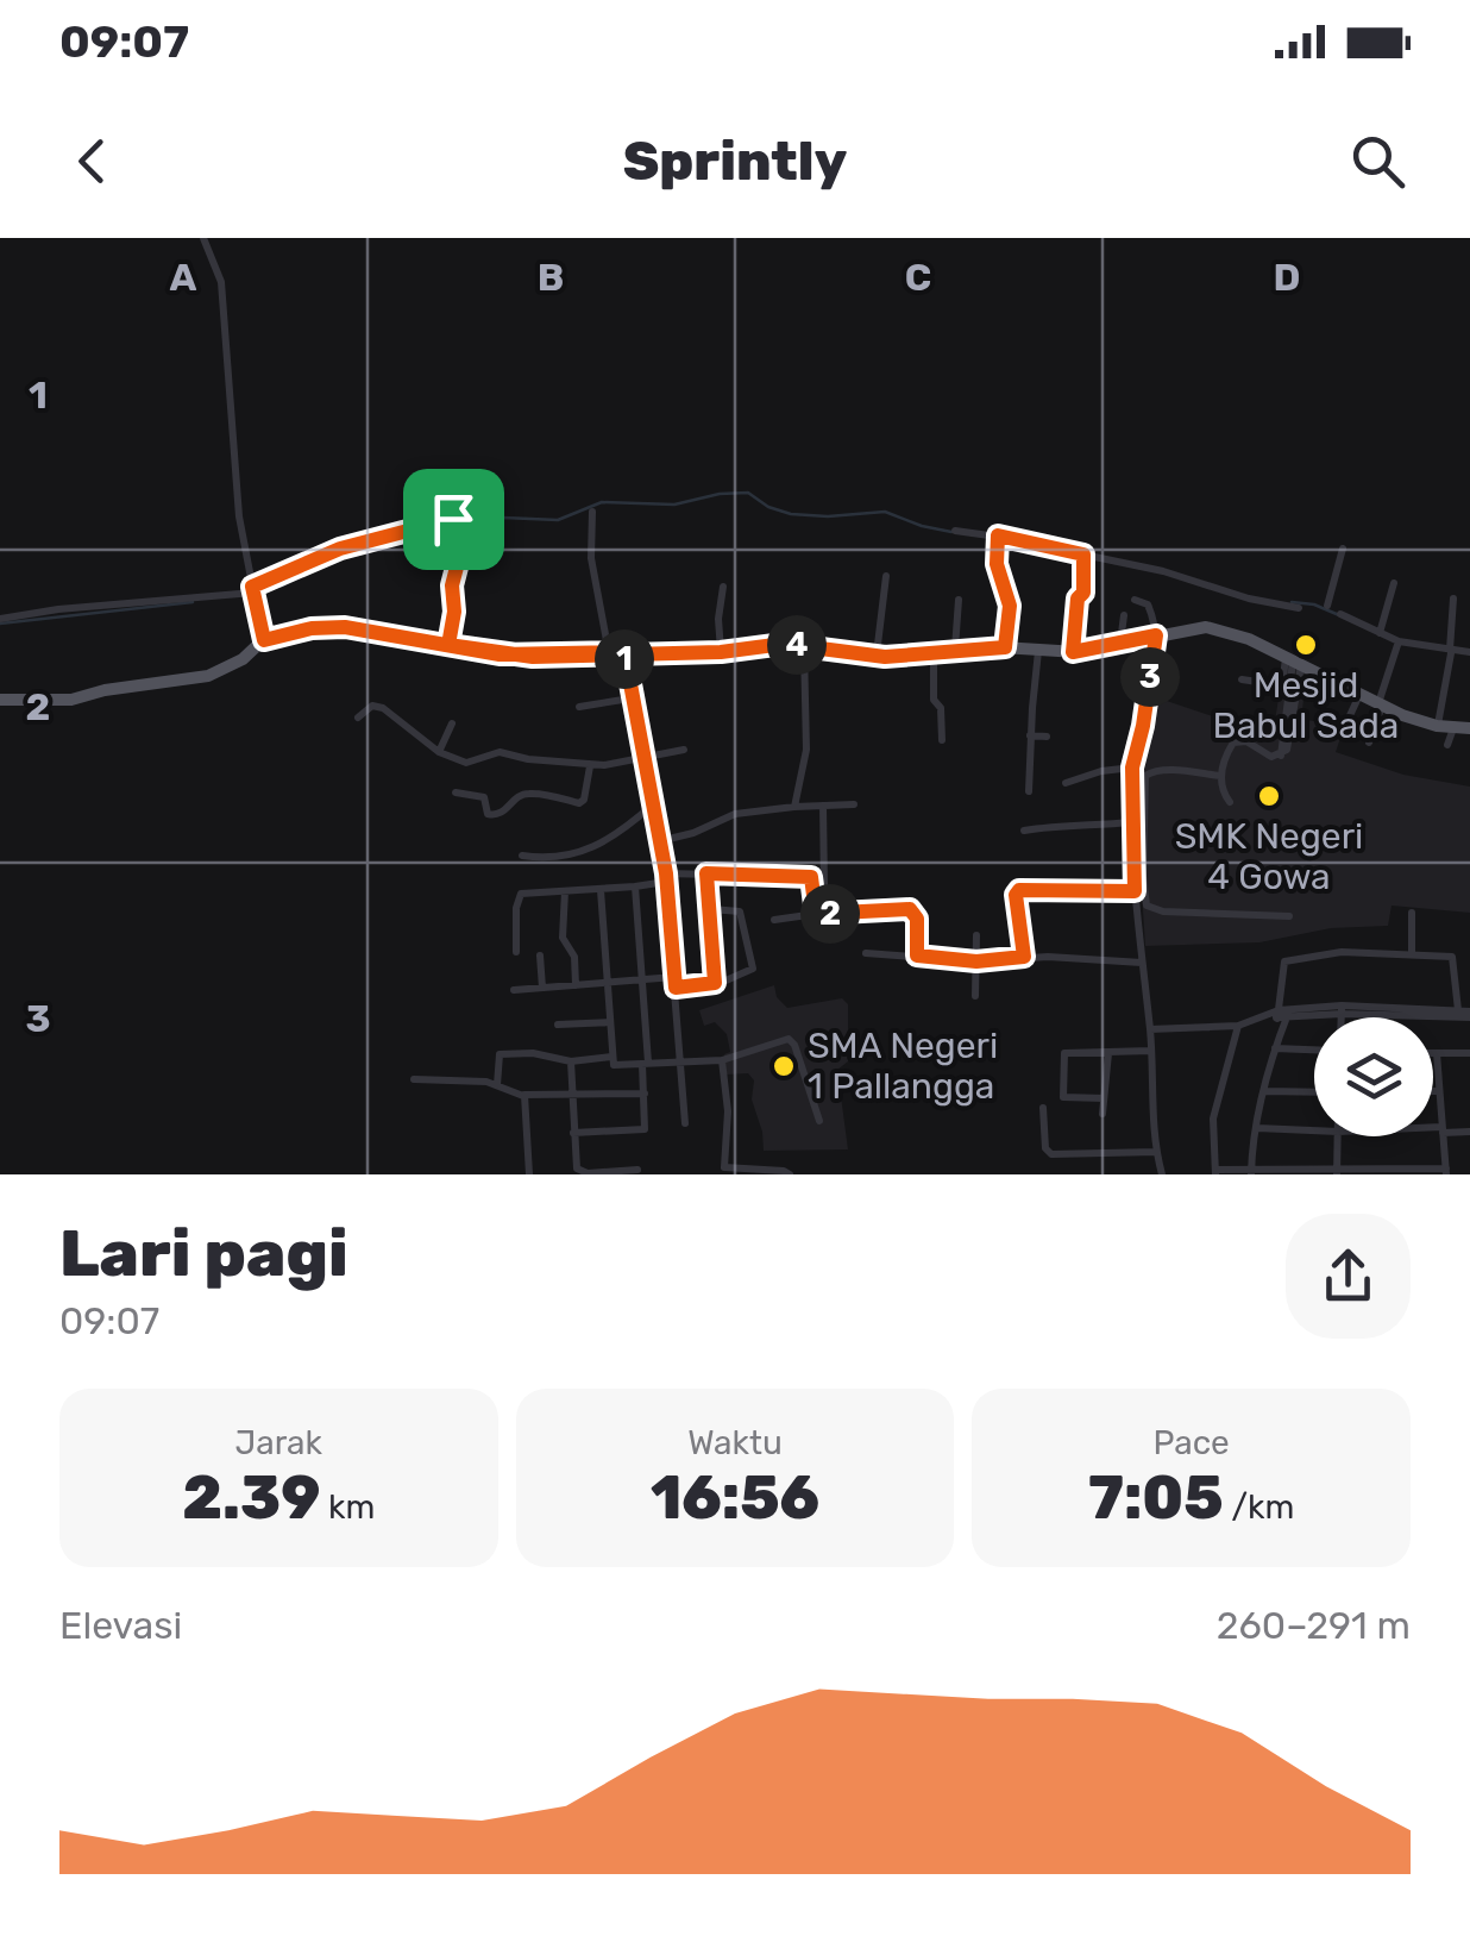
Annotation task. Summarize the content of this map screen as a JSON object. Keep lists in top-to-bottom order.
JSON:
{
  "places": ["Mesjid Babul Sada", "SMK Negeri 4 Gowa", "SMA Negeri 1 Pallangga"],
  "page": {
    "status": "09:07",
    "header": "Sprintly",
    "pins": [
      "4",
      "1",
      "3",
      "2"
    ],
    "heading": ["Lari pagi", "09:07"],
    "stats": [
      ["Jarak", "2.39 km"],
      ["Waktu", "16:56"],
      ["Pace", "7:05 /km"]
    ],
    "chart": ["Elevasi", "260–291 m"]
  },
  "grid": {
    "columns": [
      "A",
      "B",
      "C",
      "D"
    ],
    "rows": ["1", "2", "3"]
  }
}
